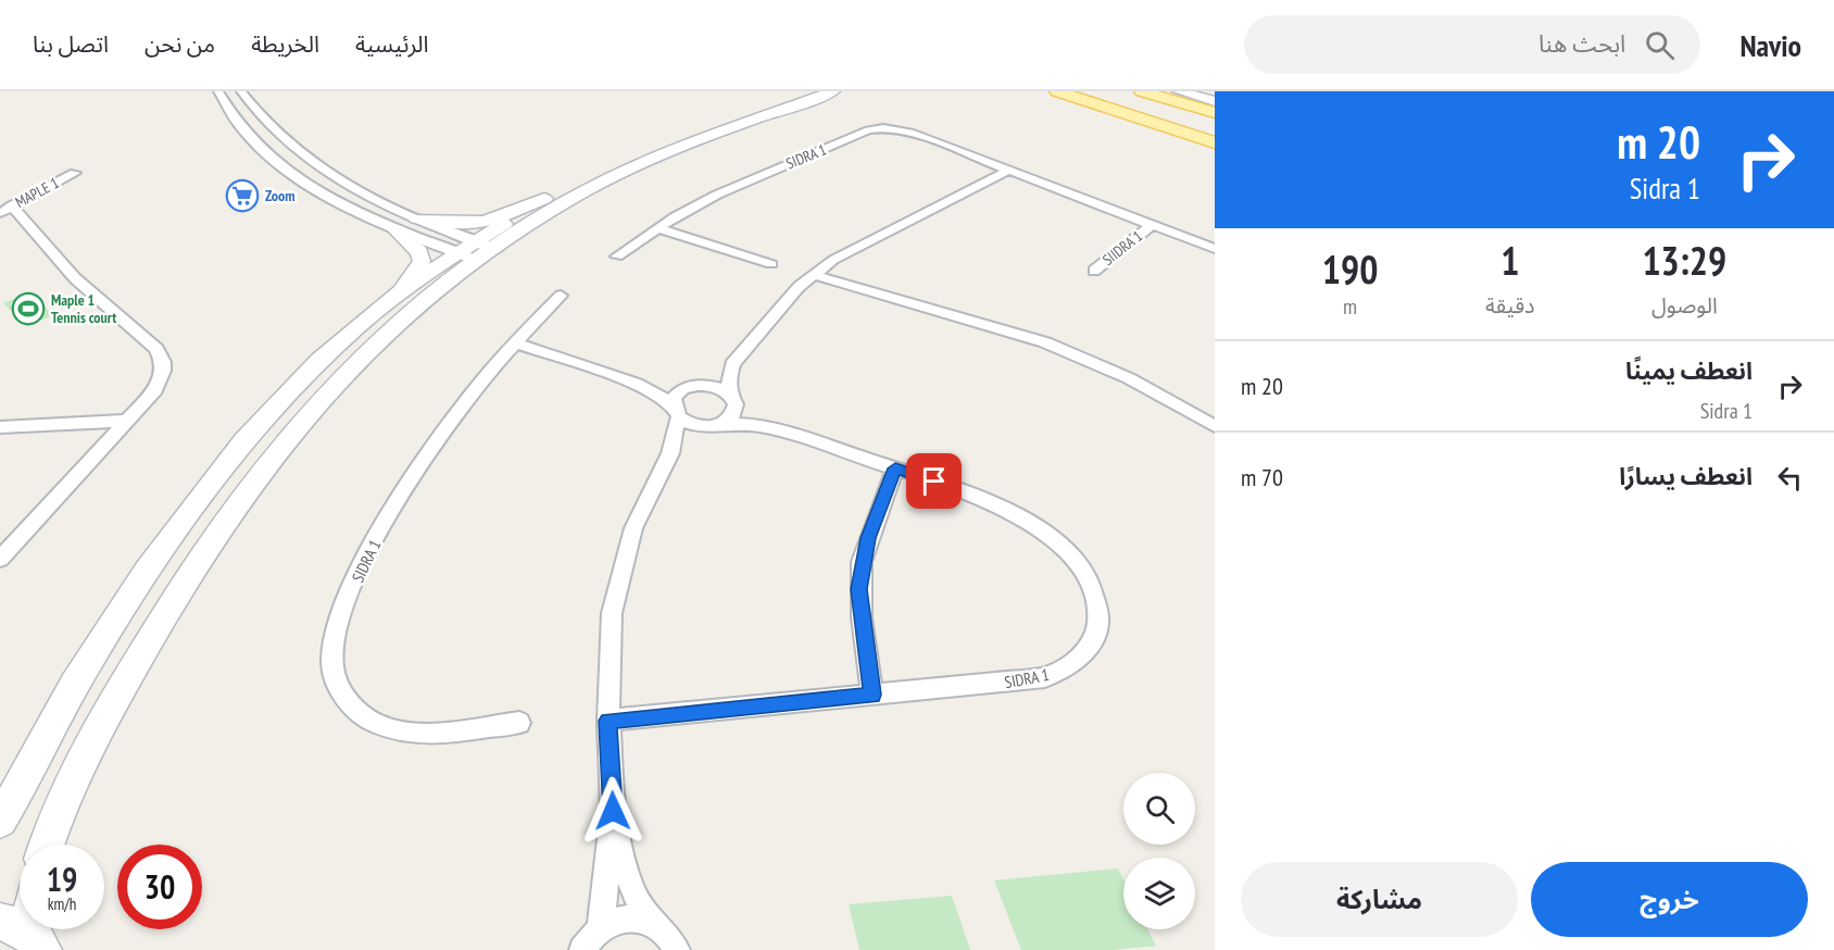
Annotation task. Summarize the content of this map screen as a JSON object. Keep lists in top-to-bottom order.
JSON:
{
  "streets": {
    "street": ["SIDRA 1", "MAPLE 1", "SIIDRA 1"]
  },
  "crossings": [
    ["SIDRA 1", "SIIDRA 1"]
  ],
  "places": {
    "supermarket": ["Zoom"],
    "sports": ["Maple 1 Tennis court"]
  },
  "page": {
    "header": "Navio",
    "search": "ابحث هنا",
    "nav": [
      "الرئيسية",
      "الخريطة",
      "من نحن",
      "اتصل بنا"
    ],
    "turn": ["20 m", "Sidra 1"],
    "eta": [
      "13:29",
      "الوصول",
      "1",
      "دقيقة",
      "190",
      "m"
    ],
    "list": [
      {
        "name": "انعطف يمينًا",
        "note": "Sidra 1",
        "value": "20 m"
      },
      {
        "name": "انعطف يسارًا",
        "value": "70 m"
      }
    ],
    "speed": "19 km/h",
    "limit": "30",
    "buttons": ["خروج", "مشاركة"]
  }
}
